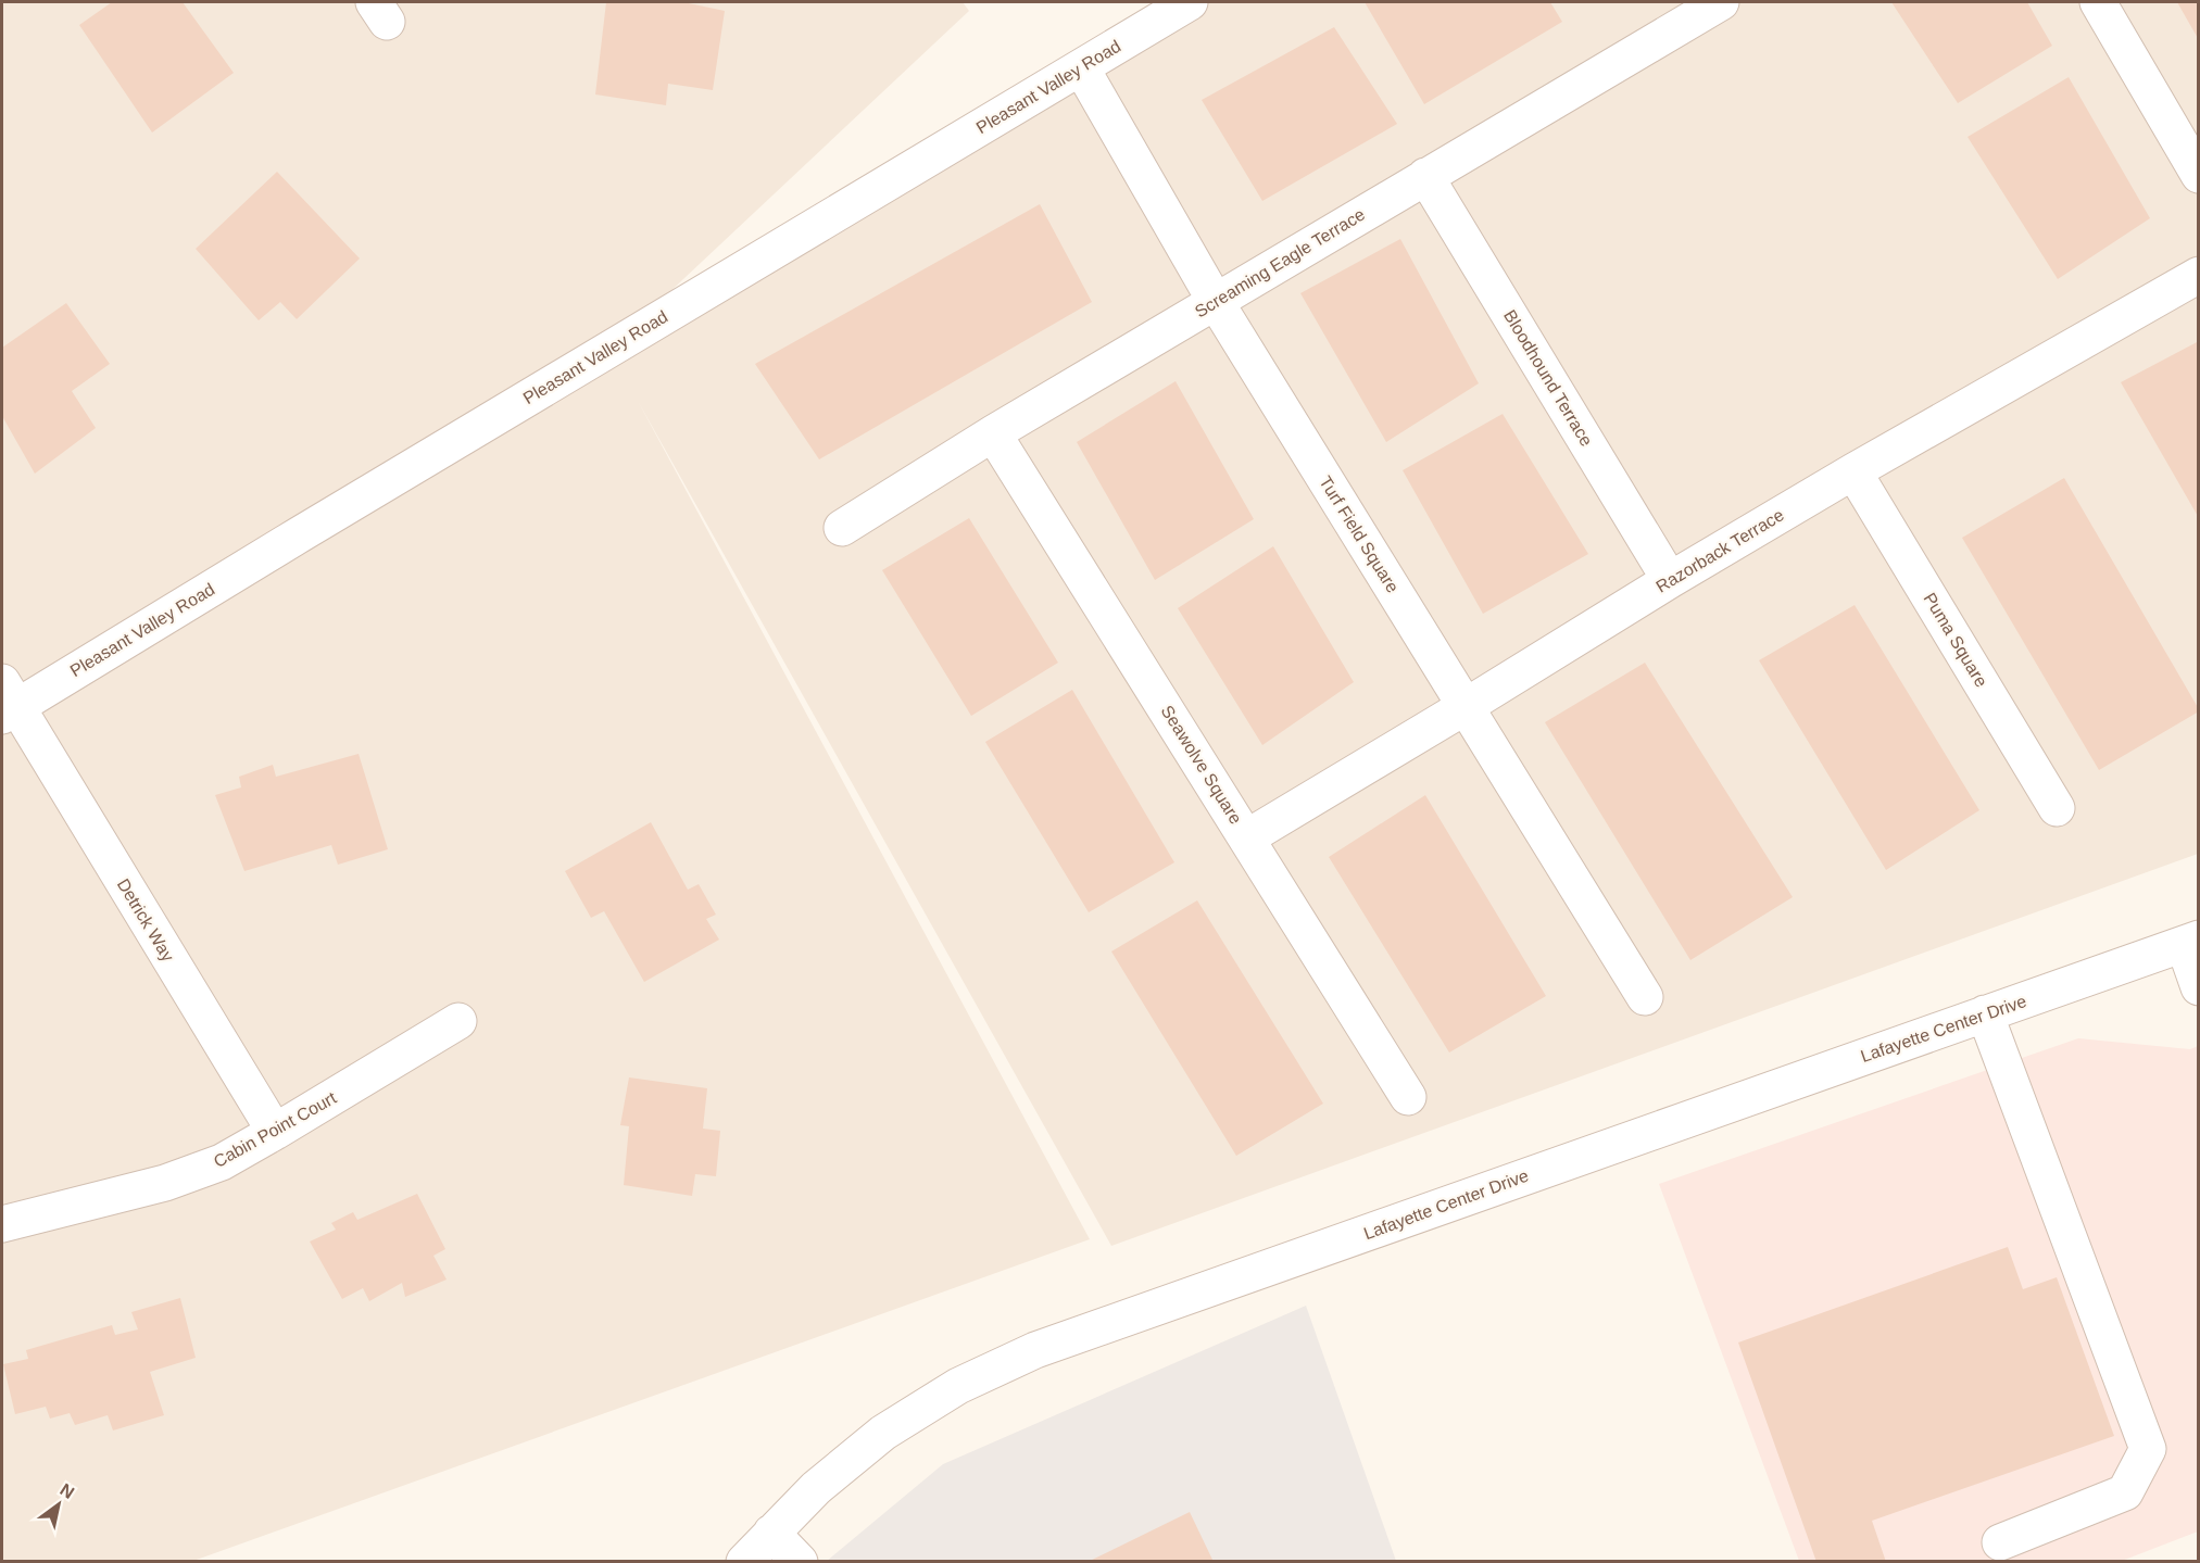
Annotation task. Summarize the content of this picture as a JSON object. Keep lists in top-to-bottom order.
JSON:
{
  "streets": {
    "street": [
      "Pleasant Valley Road",
      "Screaming Eagle Terrace",
      "Bloodhound Terrace",
      "Turf Field Square",
      "Razorback Terrace",
      "Puma Square",
      "Seawolve Square",
      "Detrick Way",
      "Lafayette Center Drive",
      "Cabin Point Court"
    ]
  },
  "crossings": [
    ["Pleasant Valley Road", "Turf Field Square"],
    ["Pleasant Valley Road", "Detrick Way"],
    ["Screaming Eagle Terrace", "Bloodhound Terrace"],
    ["Screaming Eagle Terrace", "Turf Field Square"],
    ["Screaming Eagle Terrace", "Seawolve Square"],
    ["Bloodhound Terrace", "Razorback Terrace"],
    ["Turf Field Square", "Razorback Terrace"],
    ["Razorback Terrace", "Puma Square"],
    ["Razorback Terrace", "Seawolve Square"],
    ["Detrick Way", "Cabin Point Court"]
  ],
  "north": "top right"
}
